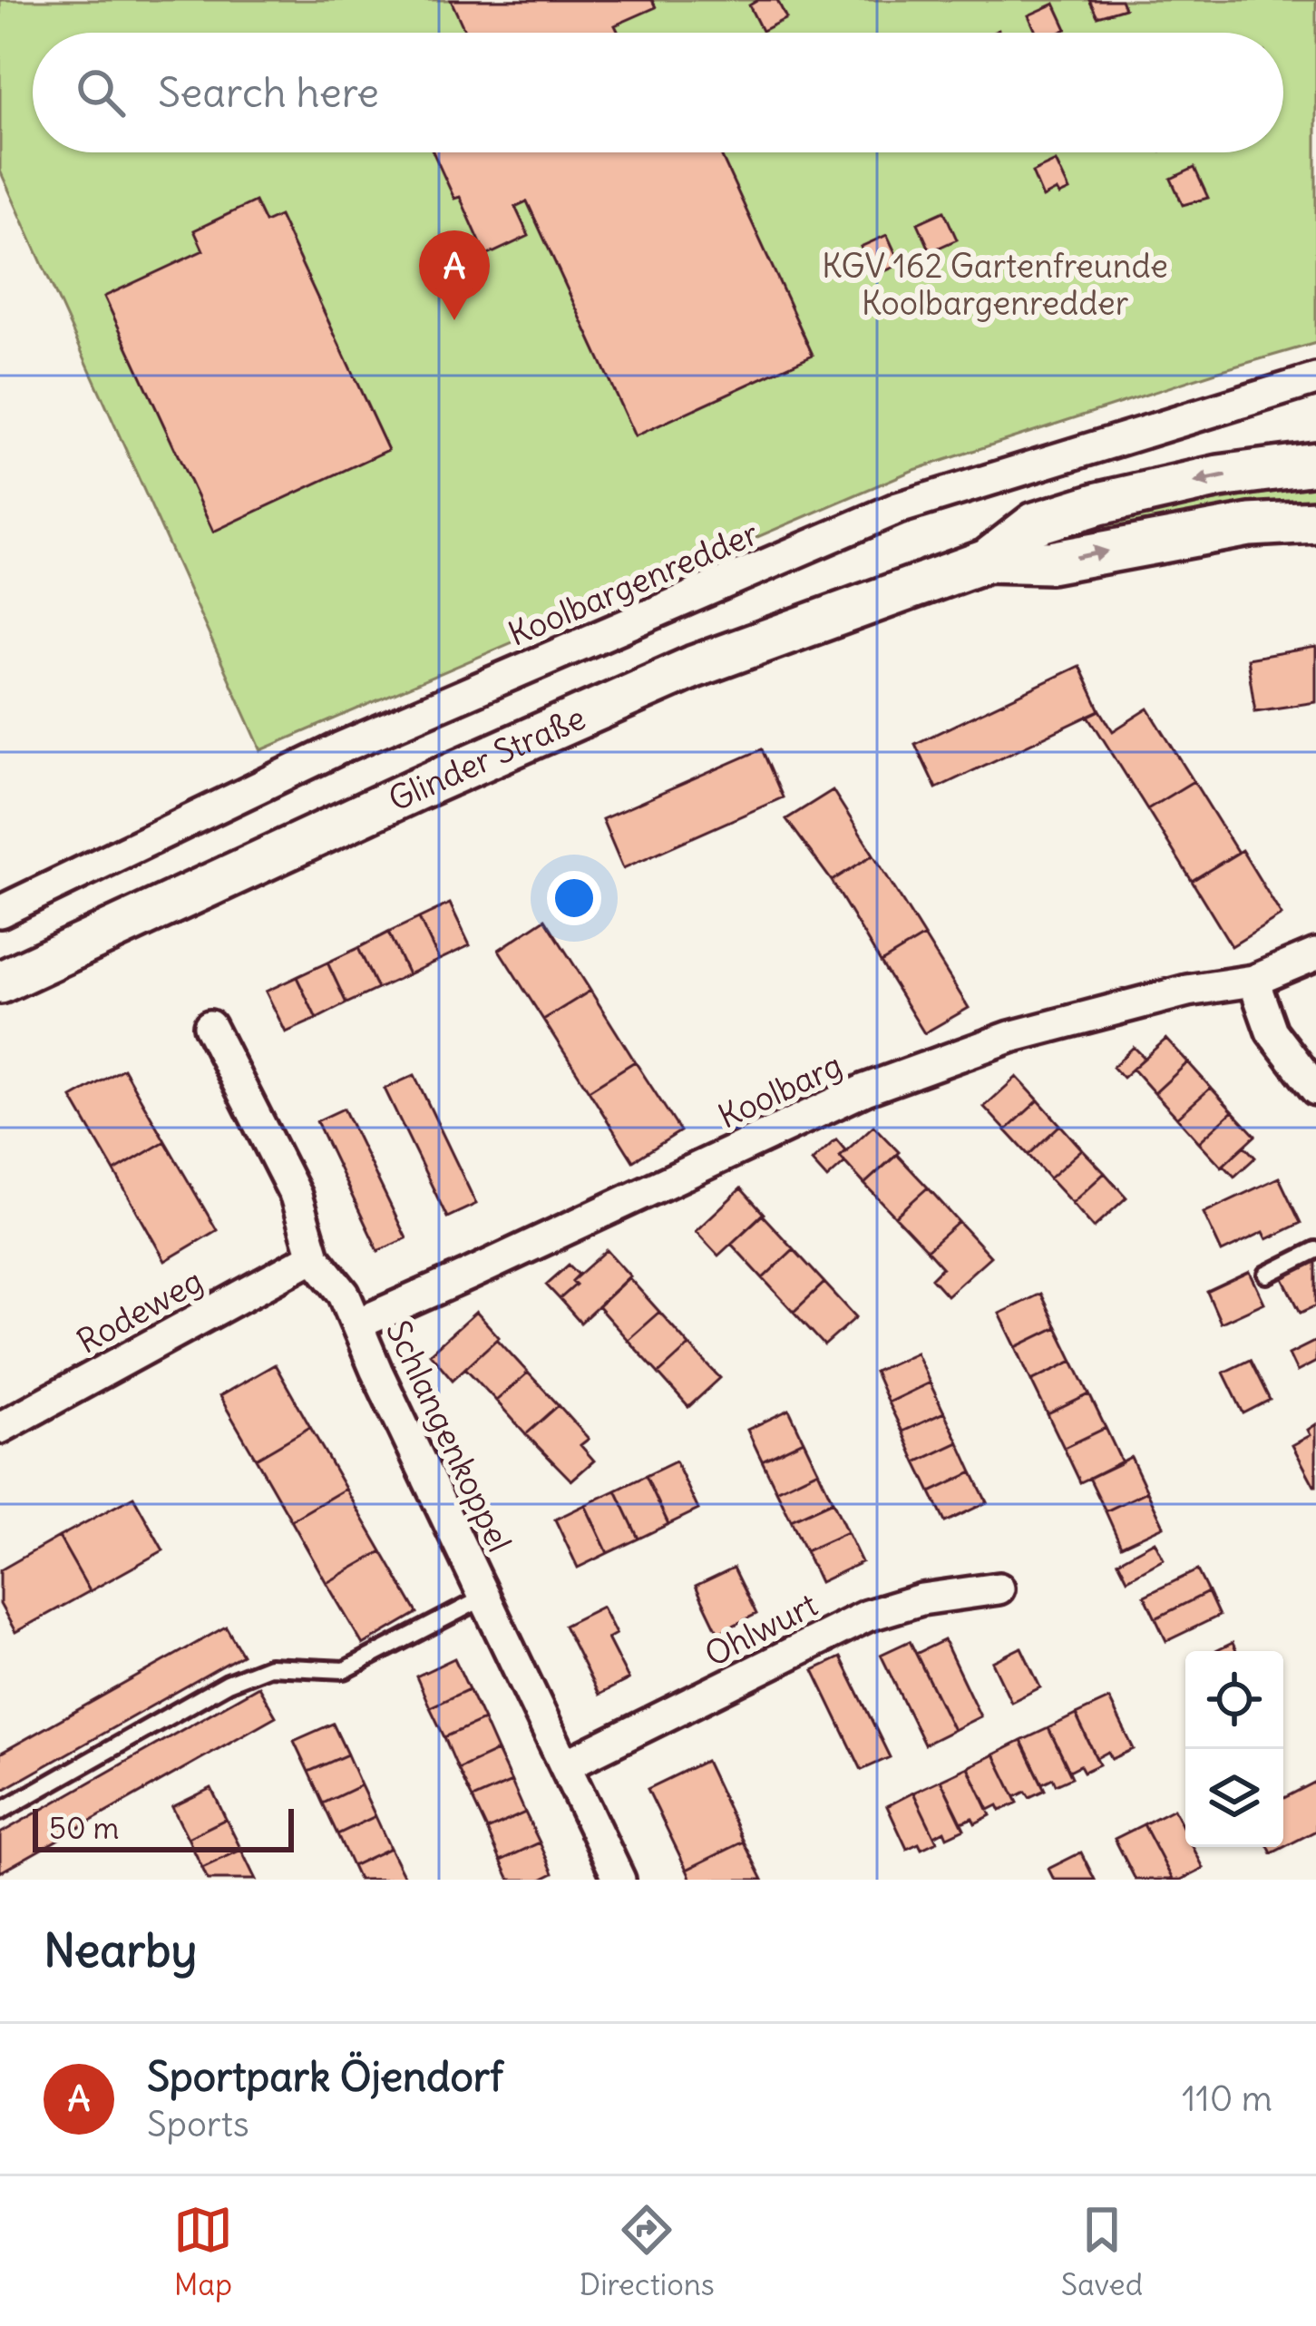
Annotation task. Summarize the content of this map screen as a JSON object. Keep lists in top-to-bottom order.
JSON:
{
  "streets": {
    "main road": ["Glinder Straße"],
    "street": [
      "Koolbargenredder",
      "Koolbarg",
      "Rodeweg",
      "Schlangenkoppel",
      "Ohlwurt"
    ]
  },
  "crossings": [
    ["Koolbarg", "Schlangenkoppel"],
    ["Rodeweg", "Schlangenkoppel"],
    ["Schlangenkoppel", "Ohlwurt"]
  ],
  "parks": ["KGV 162 Gartenfreunde Koolbargenredder"],
  "scale_bar": "50 m",
  "page": {
    "search": "Search here",
    "pins": "A",
    "scale": "50 m",
    "heading": "Nearby",
    "list": [
      {
        "mark": "A",
        "name": "Sportpark Öjendorf",
        "note": "Sports",
        "value": "110 m"
      }
    ],
    "nav": ["Map", "Directions", "Saved"]
  }
}
